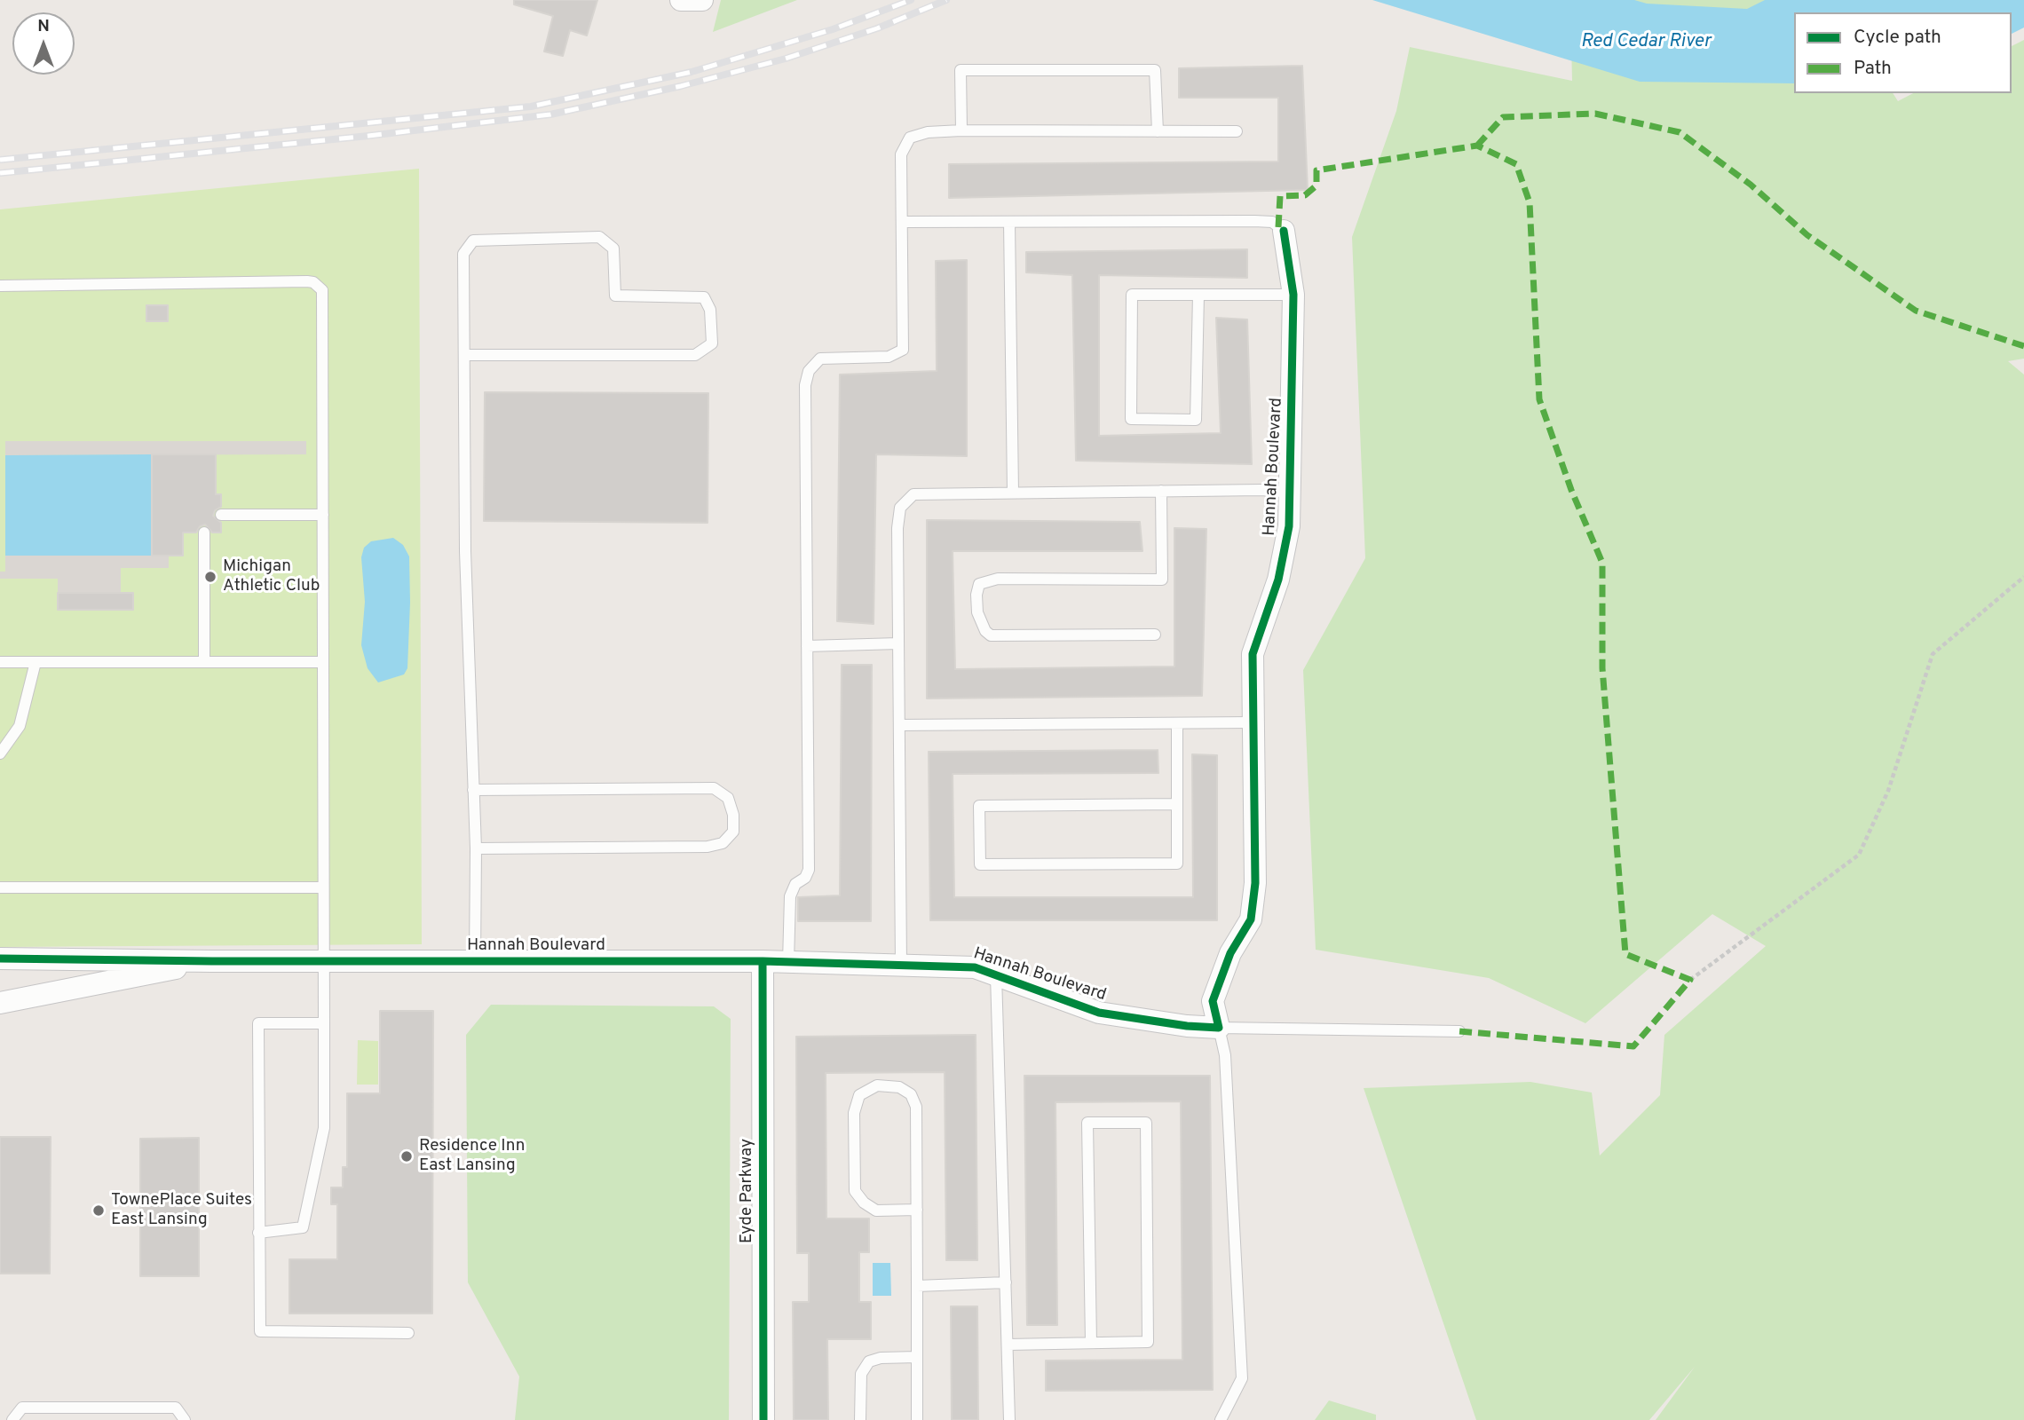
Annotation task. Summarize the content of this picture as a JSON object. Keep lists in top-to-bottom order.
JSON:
{
  "streets": {
    "street": ["Hannah Boulevard", "Eyde Parkway"]
  },
  "crossings": [
    ["Hannah Boulevard", "Eyde Parkway"]
  ],
  "water": ["Red Cedar River"],
  "places": ["Michigan Athletic Club", "Residence Inn East Lansing", "TownePlace Suites East Lansing"],
  "legend": ["Cycle path", "Path"],
  "north": "top"
}
